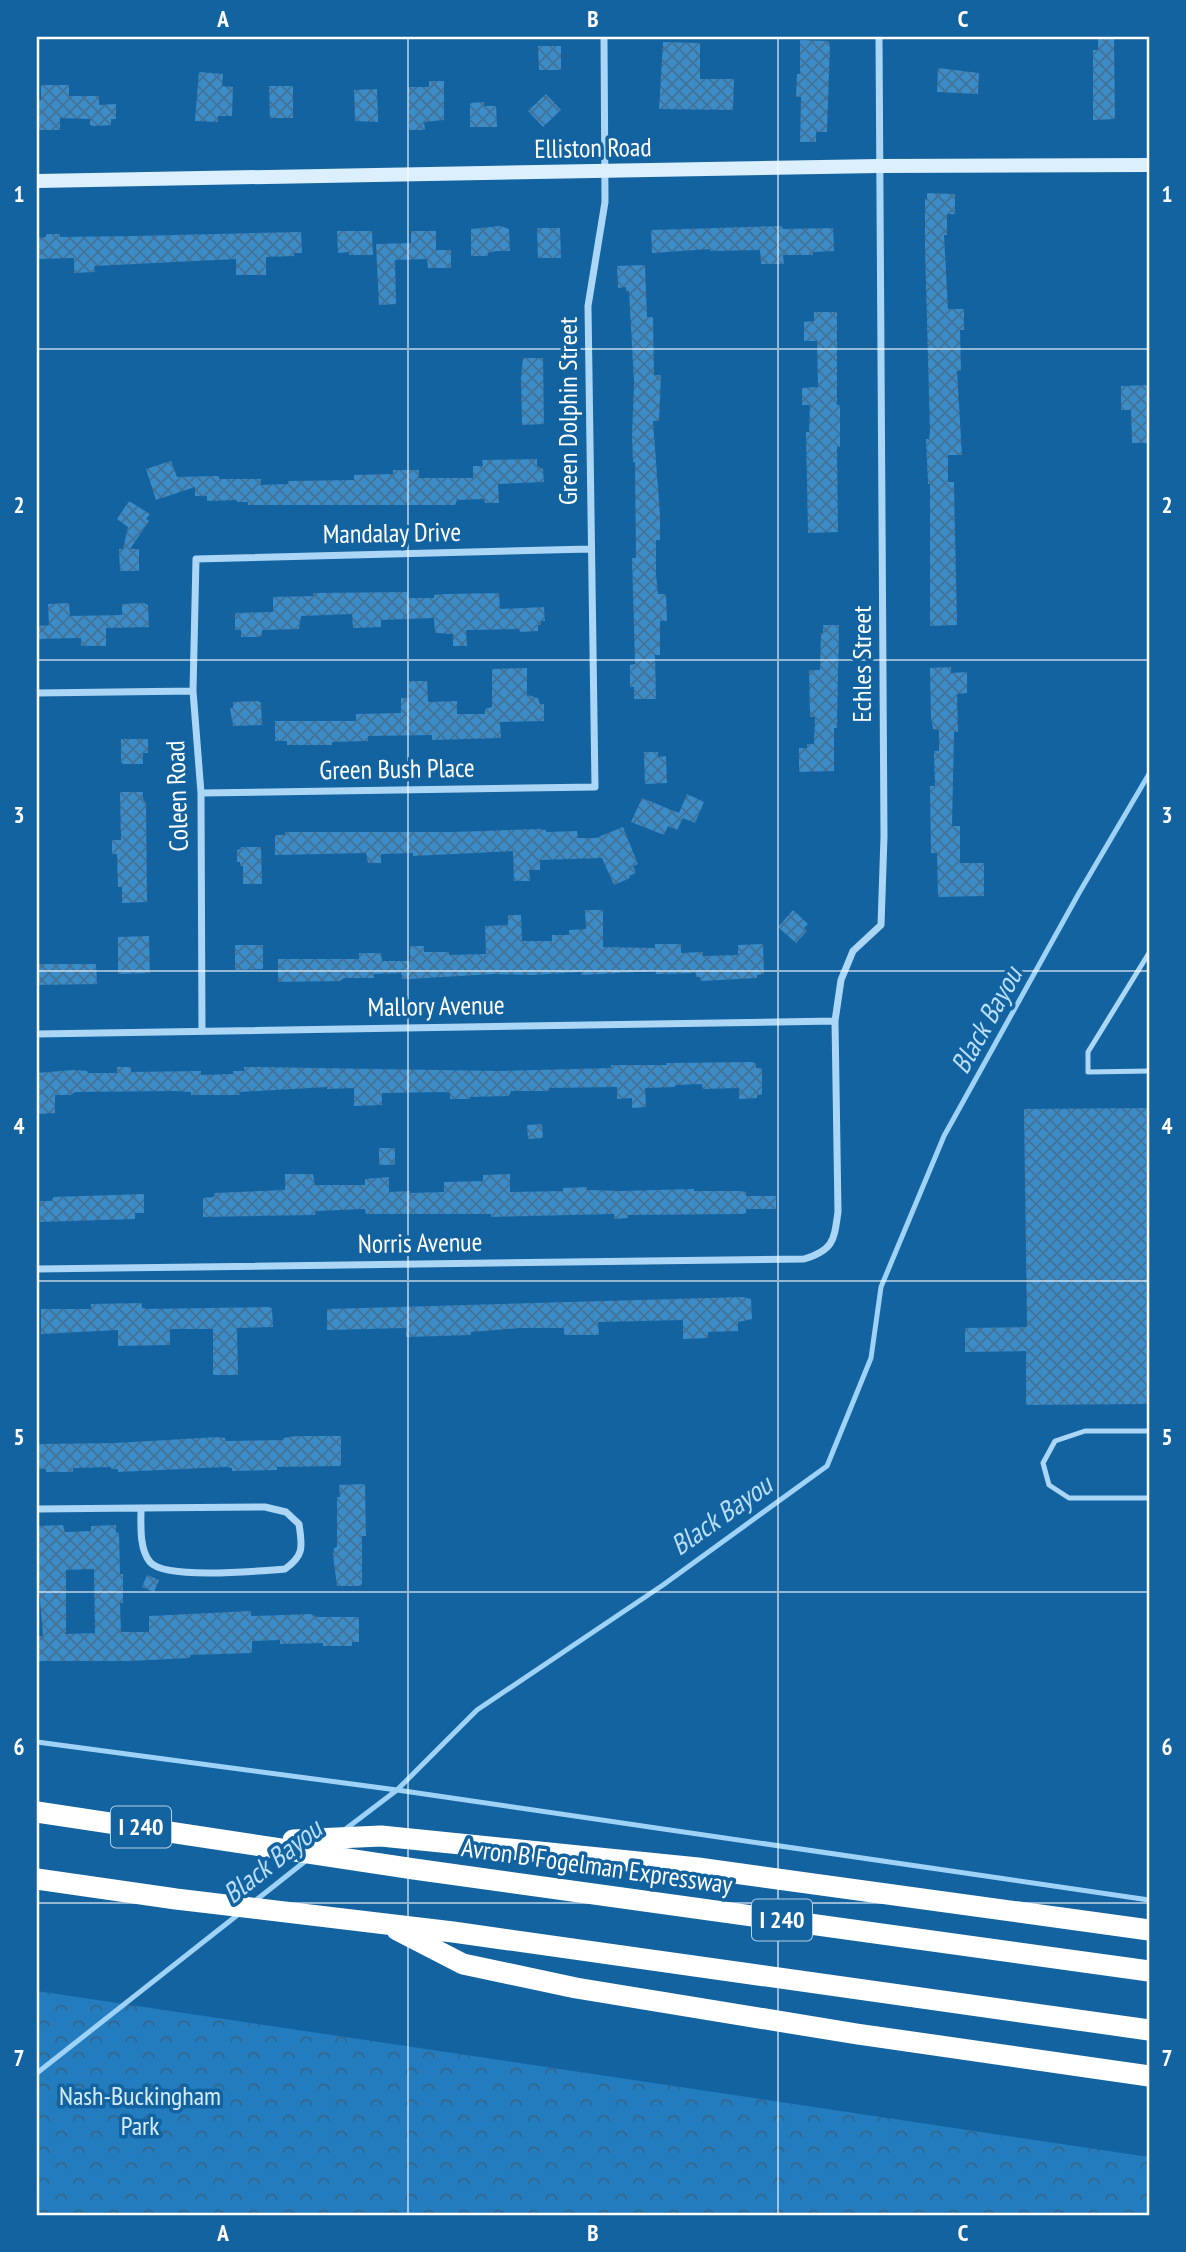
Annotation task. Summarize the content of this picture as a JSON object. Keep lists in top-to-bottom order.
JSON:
{
  "streets": {
    "highway": ["I 240", "Avron B Fogelman Expressway"],
    "street": [
      "Elliston Road",
      "Green Dolphin Street",
      "Mandalay Drive",
      "Echles Street",
      "Green Bush Place",
      "Coleen Road",
      "Mallory Avenue",
      "Norris Avenue"
    ]
  },
  "crossings": [
    ["Elliston Road", "Green Dolphin Street"],
    ["Elliston Road", "Echles Street"],
    ["Green Dolphin Street", "Mandalay Drive"],
    ["Green Dolphin Street", "Green Bush Place"],
    ["Mandalay Drive", "Coleen Road"],
    ["Echles Street", "Mallory Avenue"],
    ["Echles Street", "Norris Avenue"],
    ["Green Bush Place", "Coleen Road"],
    ["Coleen Road", "Mallory Avenue"]
  ],
  "water": ["Black Bayou"],
  "parks": ["Nash-Buckingham Park"],
  "grid": {
    "columns": ["A", "B", "C"],
    "rows": [
      "1",
      "2",
      "3",
      "4",
      "5",
      "6",
      "7"
    ]
  }
}
